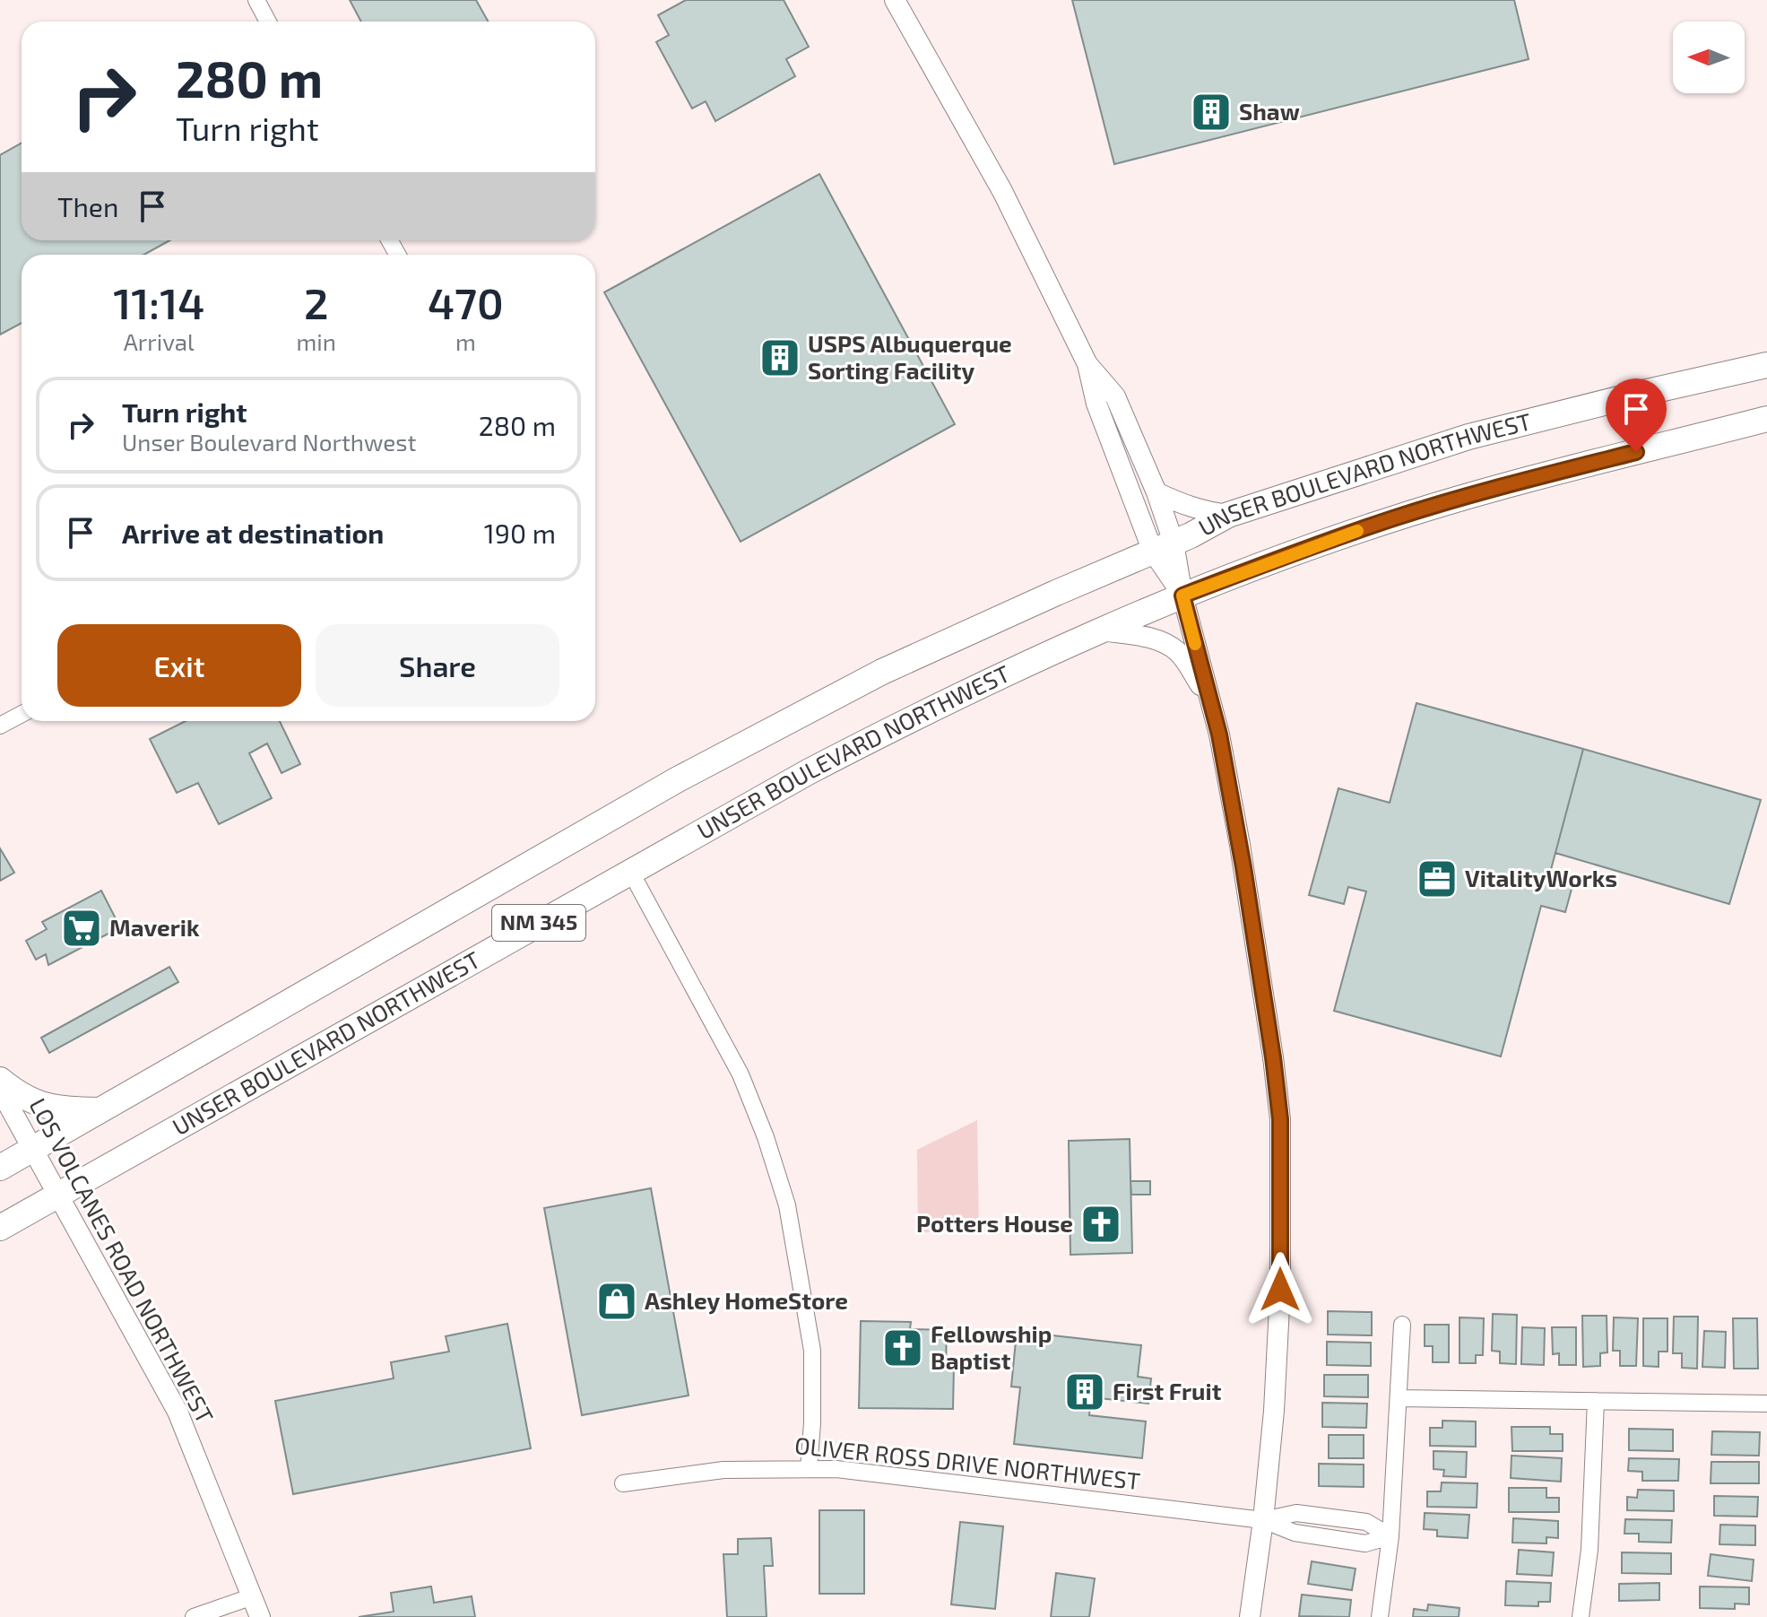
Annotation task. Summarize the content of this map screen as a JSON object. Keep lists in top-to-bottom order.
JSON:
{
  "streets": {
    "main road": ["UNSER BOULEVARD NORTHWEST", "NM 345"],
    "street": ["LOS VOLCANES ROAD NORTHWEST", "OLIVER ROSS DRIVE NORTHWEST"]
  },
  "crossings": [
    ["UNSER BOULEVARD NORTHWEST", "LOS VOLCANES ROAD NORTHWEST"]
  ],
  "places": {
    "building": ["Shaw", "USPS Albuquerque Sorting Facility", "First Fruit"],
    "office": ["VitalityWorks"],
    "supermarket": ["Maverik"],
    "church": ["Potters House", "Fellowship Baptist"],
    "shop": ["Ashley HomeStore"]
  },
  "north": "left",
  "page": {
    "turn": ["280 m", "Turn right"],
    "then": "Then",
    "eta": [
      "11:14",
      "Arrival",
      "2",
      "min",
      "470",
      "m"
    ],
    "list": [
      {
        "name": "Turn right",
        "note": "Unser Boulevard Northwest",
        "value": "280 m"
      },
      {
        "name": "Arrive at destination",
        "value": "190 m"
      }
    ],
    "buttons": ["Exit", "Share"]
  }
}
